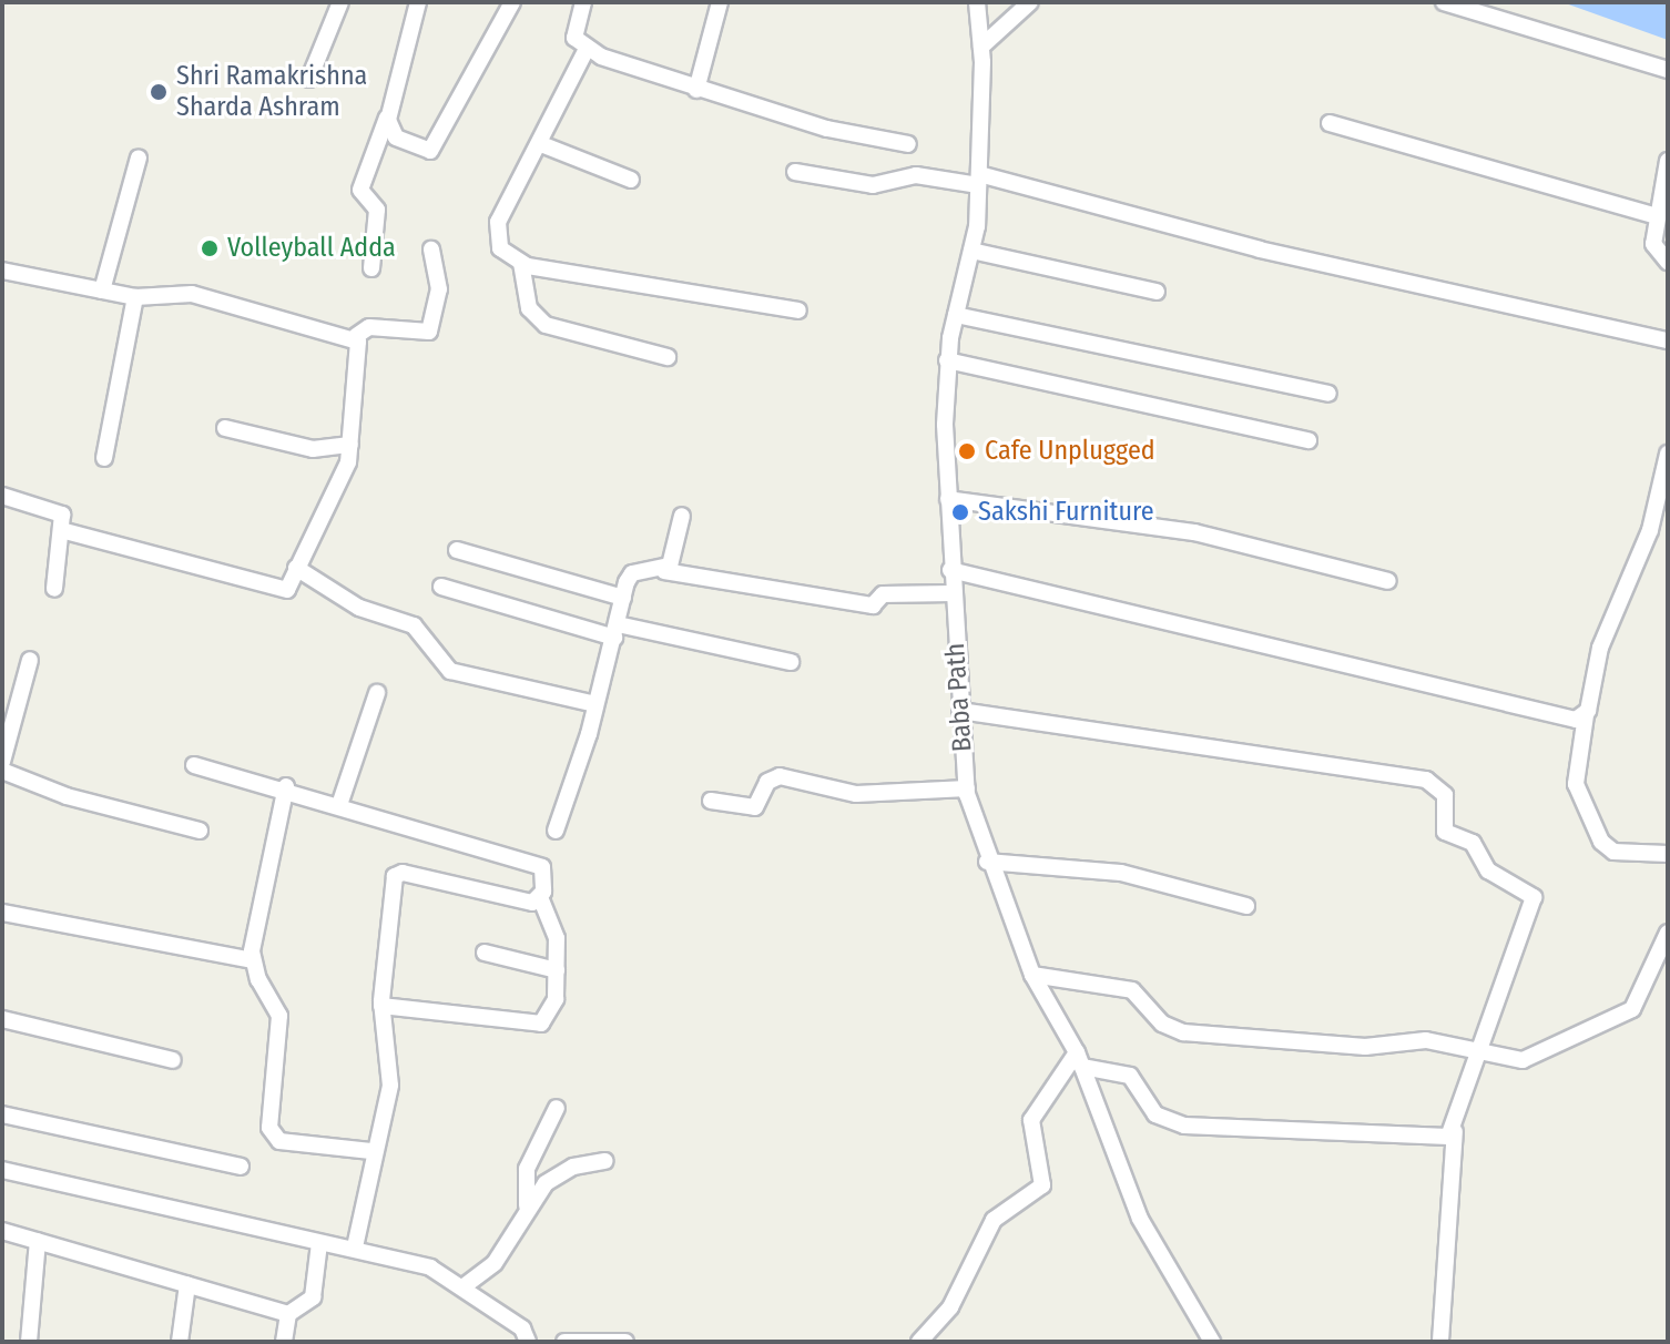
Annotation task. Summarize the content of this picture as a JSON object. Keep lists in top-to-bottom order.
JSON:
{
  "streets": {
    "street": ["Baba Path"]
  },
  "places": [
    "Shri Ramakrishna Sharda Ashram",
    "Volleyball Adda",
    "Cafe Unplugged",
    "Sakshi Furniture"
  ]
}
